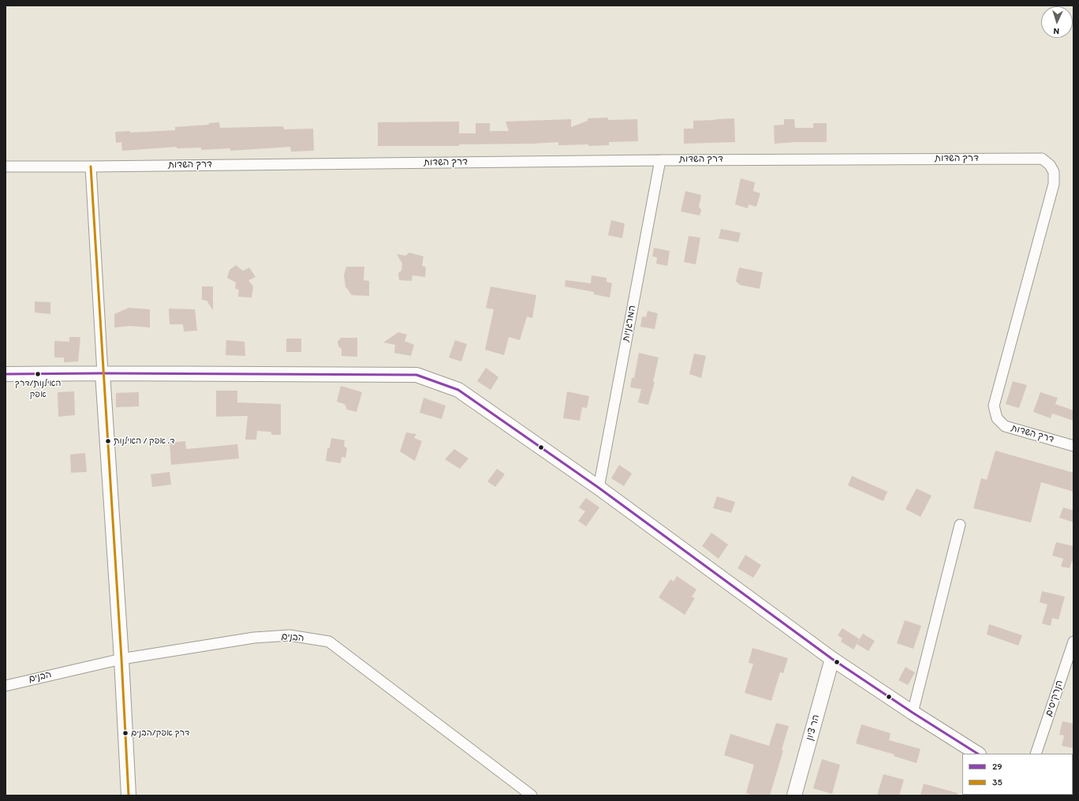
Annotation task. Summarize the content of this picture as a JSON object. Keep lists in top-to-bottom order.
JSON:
{
  "streets": {
    "main road": ["הר ציון"],
    "street": [
      "דרך השדות",
      "המרגניות",
      "הבנים",
      "הנרקיסים"
    ]
  },
  "crossings": [
    ["דרך השדות", "המרגניות"]
  ],
  "places": ["האילנות/דרך אפק", "ד. אפק / האילנות", "דרך אפק/הבנים"],
  "lines": ["transit line 35", "transit line 29"],
  "legend": ["29", "35"],
  "north": "bottom"
}
